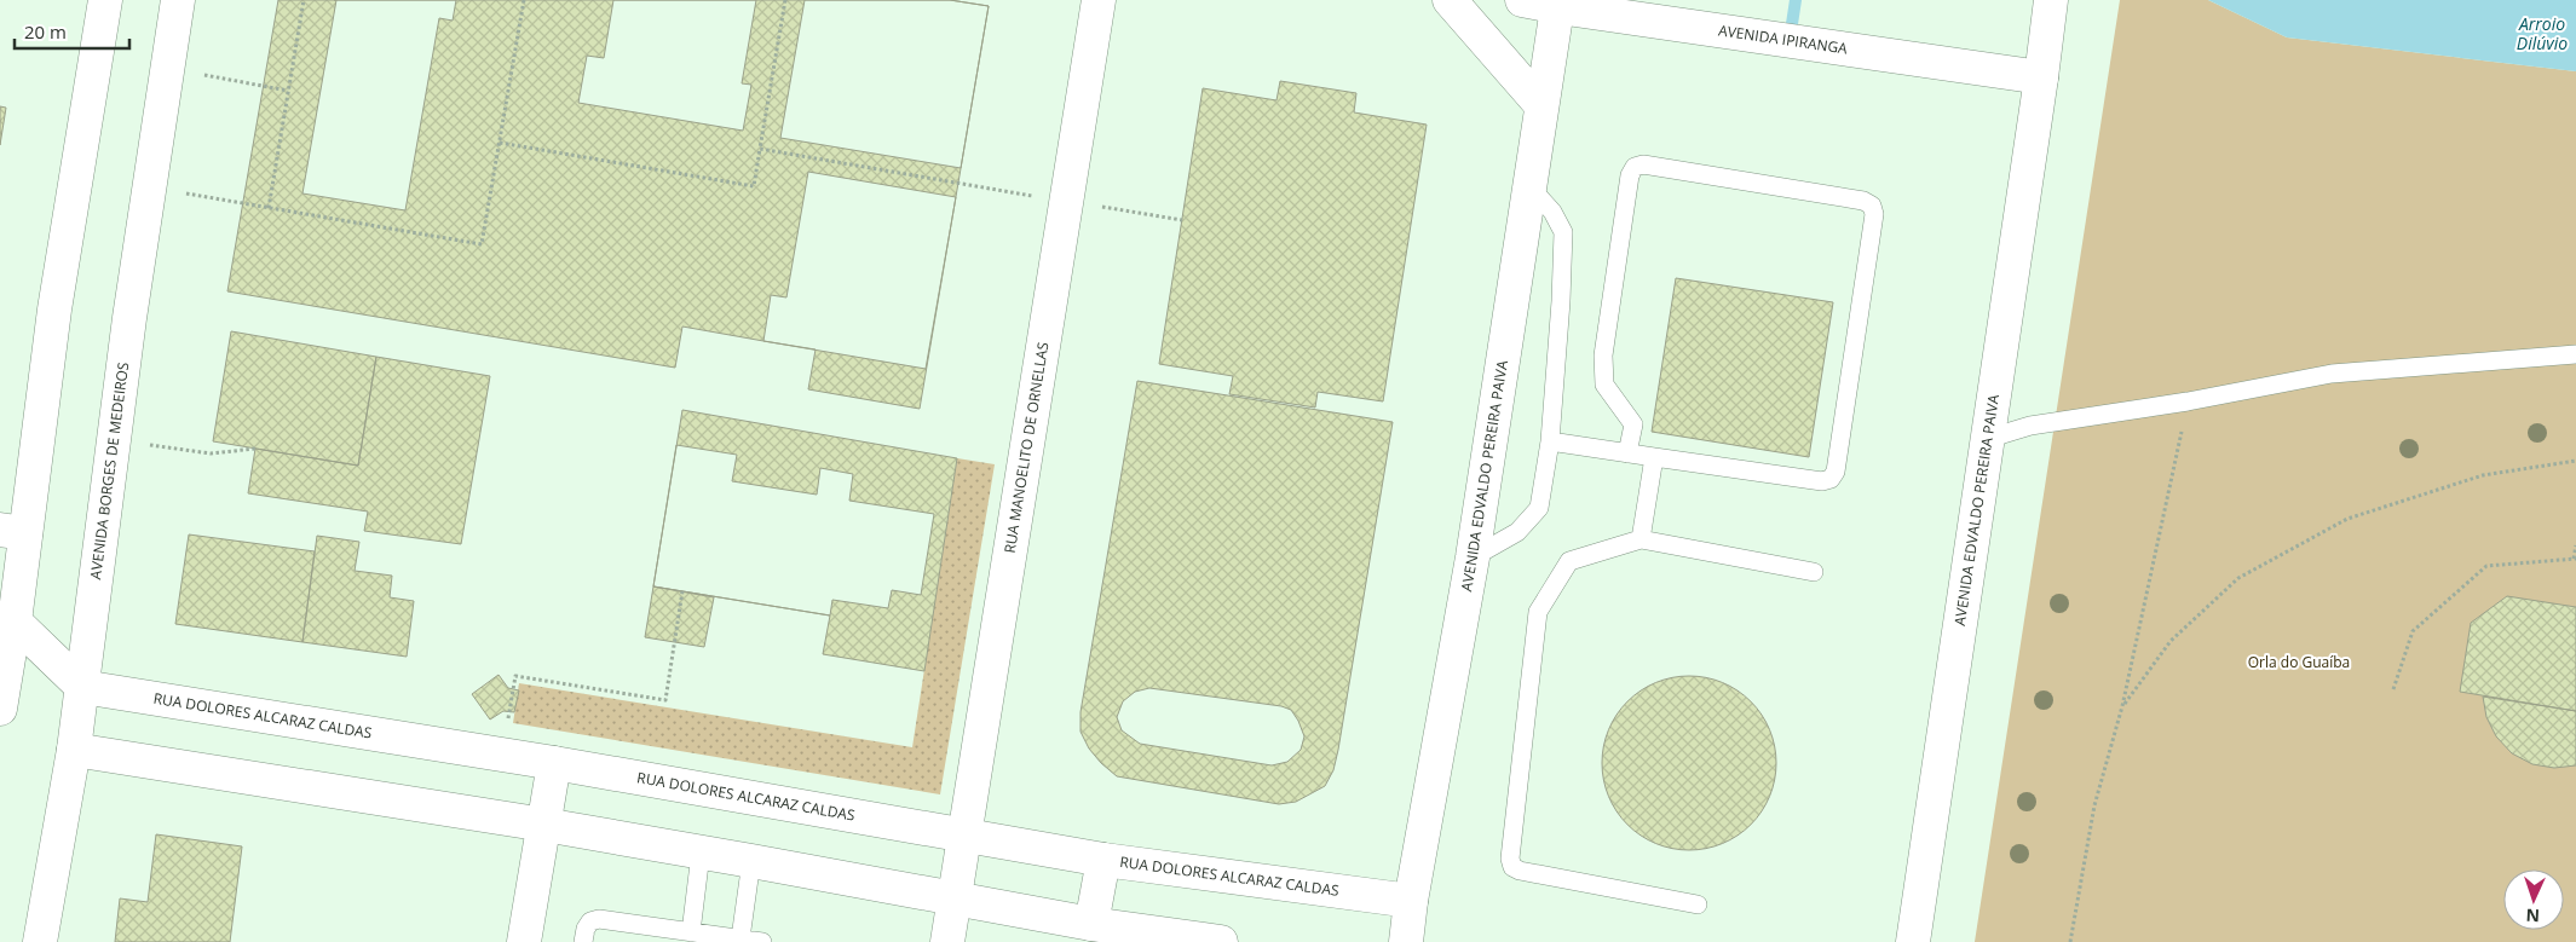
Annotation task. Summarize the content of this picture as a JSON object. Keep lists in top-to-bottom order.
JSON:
{
  "streets": {
    "main road": [
      "AVENIDA IPIRANGA",
      "RUA MANOELITO DE ORNELLAS",
      "AVENIDA BORGES DE MEDEIROS",
      "AVENIDA EDVALDO PEREIRA PAIVA",
      "RUA DOLORES ALCARAZ CALDAS"
    ]
  },
  "crossings": [
    ["AVENIDA IPIRANGA", "AVENIDA EDVALDO PEREIRA PAIVA"],
    ["RUA MANOELITO DE ORNELLAS", "RUA DOLORES ALCARAZ CALDAS"],
    ["AVENIDA BORGES DE MEDEIROS", "RUA DOLORES ALCARAZ CALDAS"],
    ["AVENIDA EDVALDO PEREIRA PAIVA", "RUA DOLORES ALCARAZ CALDAS"]
  ],
  "water": ["Arroio Dilúvio"],
  "parks": ["Orla do Guaíba"],
  "scale_bar": "20 m",
  "north": "bottom"
}
